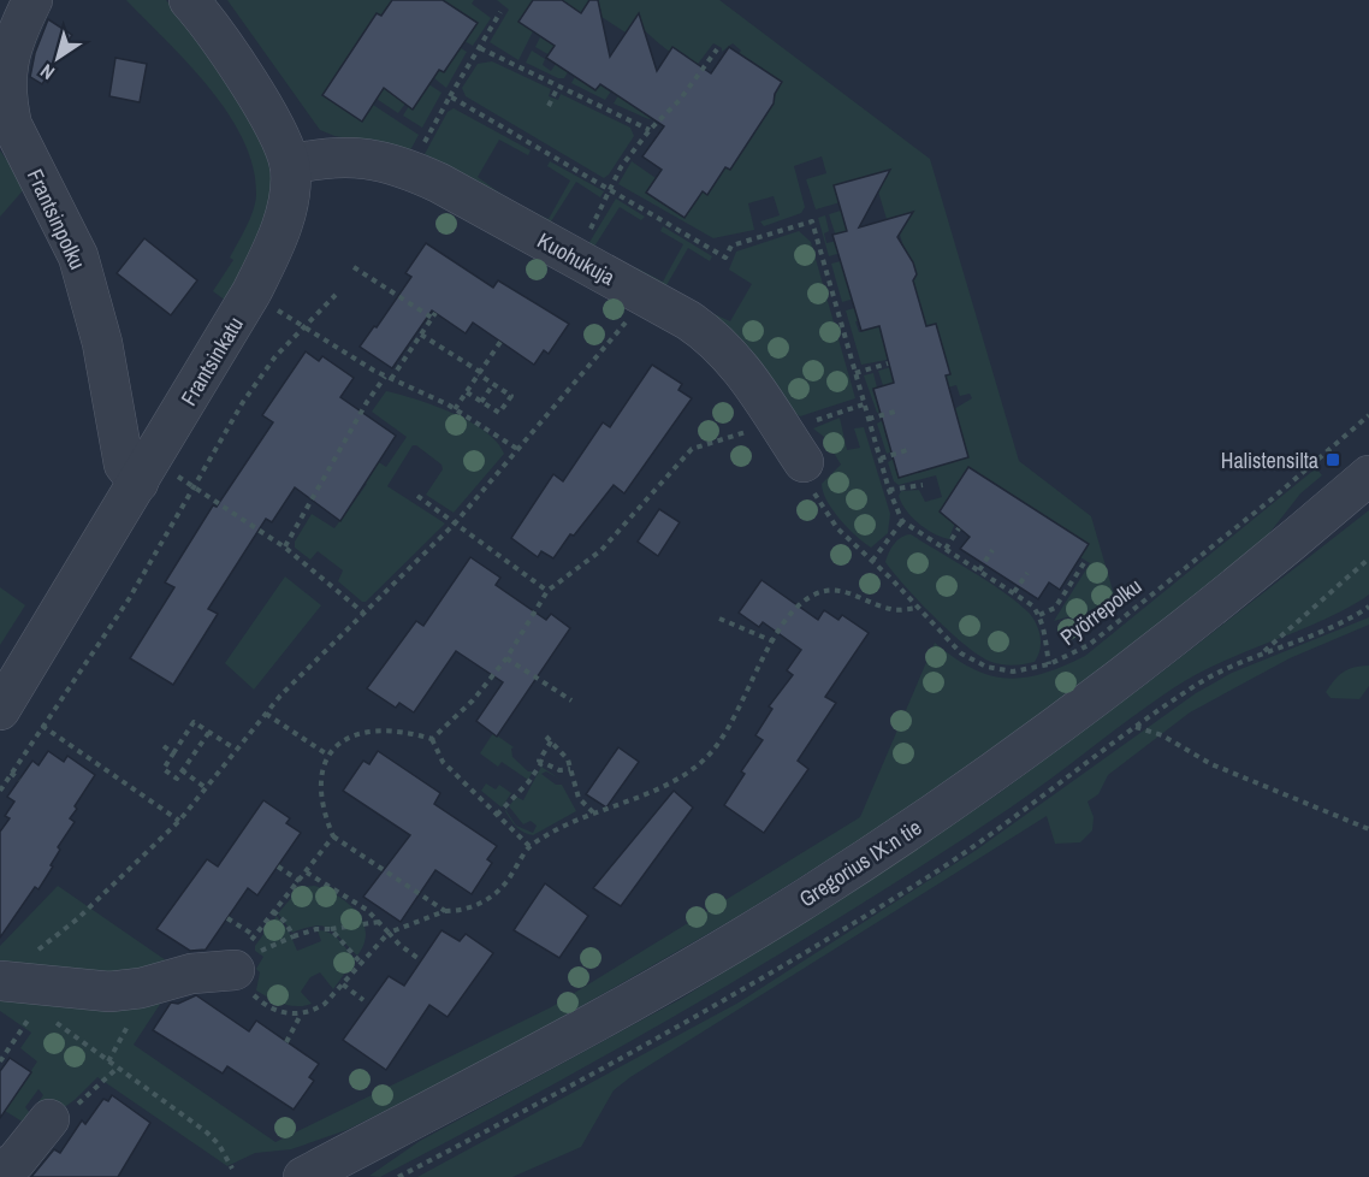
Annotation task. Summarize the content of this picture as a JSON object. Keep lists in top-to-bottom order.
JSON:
{
  "streets": {
    "street": [
      "Frantsinpolku",
      "Kuohukuja",
      "Frantsinkatu",
      "Gregorius IX:n tie"
    ],
    "path": ["Pyörrepolku"]
  },
  "crossings": [
    ["Frantsinpolku", "Frantsinkatu"],
    ["Kuohukuja", "Frantsinkatu"],
    ["Kuohukuja", "Pyörrepolku"]
  ],
  "places": {
    "transit": ["Halistensilta"]
  },
  "north": "bottom left"
}
